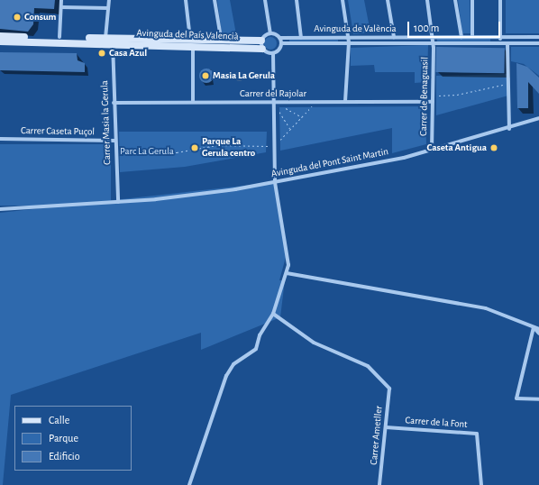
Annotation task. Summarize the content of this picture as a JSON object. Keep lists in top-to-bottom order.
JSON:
{
  "streets": {
    "street": [
      "Avinguda de València",
      "Avinguda del País Valencià",
      "Carrer del Rajolar",
      "Carrer de Benaguasil",
      "Carrer Masia la Gerula",
      "Carrer Caseta Puçol",
      "Avinguda del Pont Saint Martin",
      "Carrer de la Font",
      "Carrer Ametller"
    ]
  },
  "crossings": [
    ["Avinguda de València", "Carrer de Benaguasil"],
    ["Avinguda del País Valencià", "Carrer Masia la Gerula"],
    ["Carrer del Rajolar", "Carrer de Benaguasil"],
    ["Carrer del Rajolar", "Carrer Masia la Gerula"],
    ["Carrer de Benaguasil", "Avinguda del Pont Saint Martin"],
    ["Carrer Masia la Gerula", "Carrer Caseta Puçol"],
    ["Carrer Masia la Gerula", "Avinguda del Pont Saint Martin"],
    ["Carrer de la Font", "Carrer Ametller"]
  ],
  "parks": ["Parc La Gerula"],
  "places": [
    "Consum",
    "Casa Azul",
    "Masia La Gerula",
    "Parque La Gerula centro",
    "Caseta Antigua"
  ],
  "legend": ["Calle", "Parque", "Edificio"],
  "scale_bar": "100 m"
}
